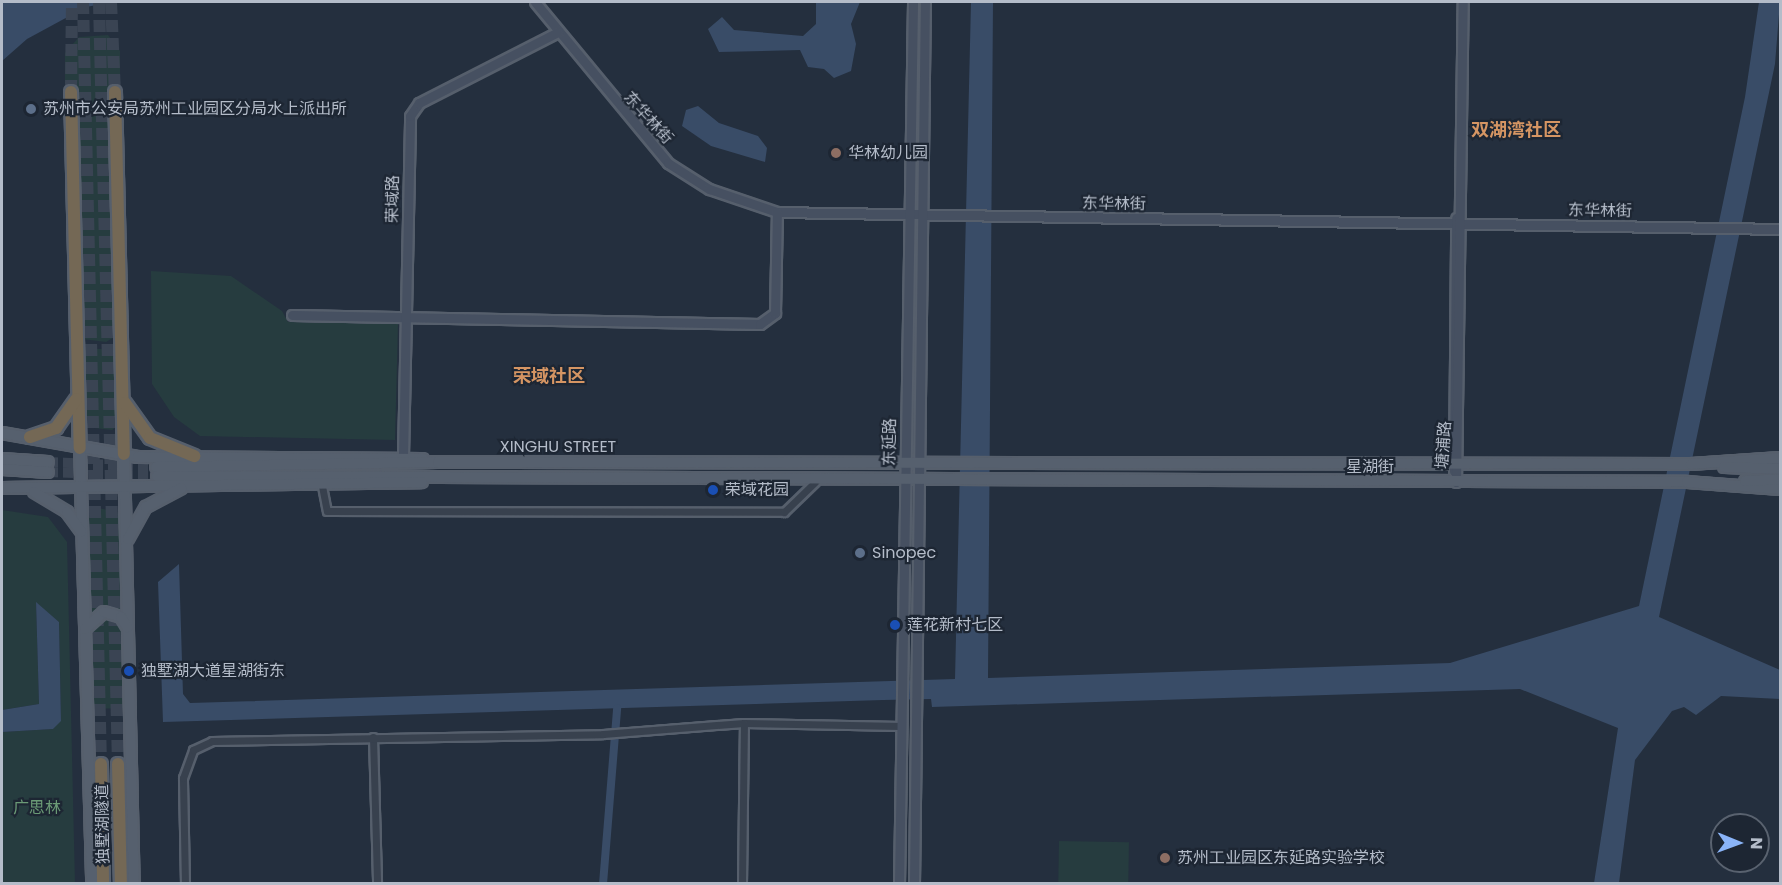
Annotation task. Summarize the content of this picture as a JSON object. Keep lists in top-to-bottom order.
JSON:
{
  "streets": {
    "highway": ["独墅湖隧道"],
    "main road": ["XINGHU STREET", "星湖街"],
    "street": [
      "东华林街",
      "荣域路",
      "东延路",
      "塘浦路"
    ]
  },
  "crossings": [
    ["东华林街", "荣域路"],
    ["东华林街", "东延路"],
    ["东华林街", "塘浦路"],
    ["东延路", "XINGHU STREET"],
    ["塘浦路", "星湖街"],
    ["XINGHU STREET", "星湖街"]
  ],
  "districts": ["双湖湾社区", "荣域社区"],
  "parks": ["广思林"],
  "places": [
    "苏州市公安局苏州工业园区分局水上派出所",
    "华林幼儿园",
    "荣域花园",
    "Sinopec",
    "莲花新村七区",
    "独墅湖大道星湖街东",
    "苏州工业园区东延路实验学校"
  ],
  "north": "right"
}
